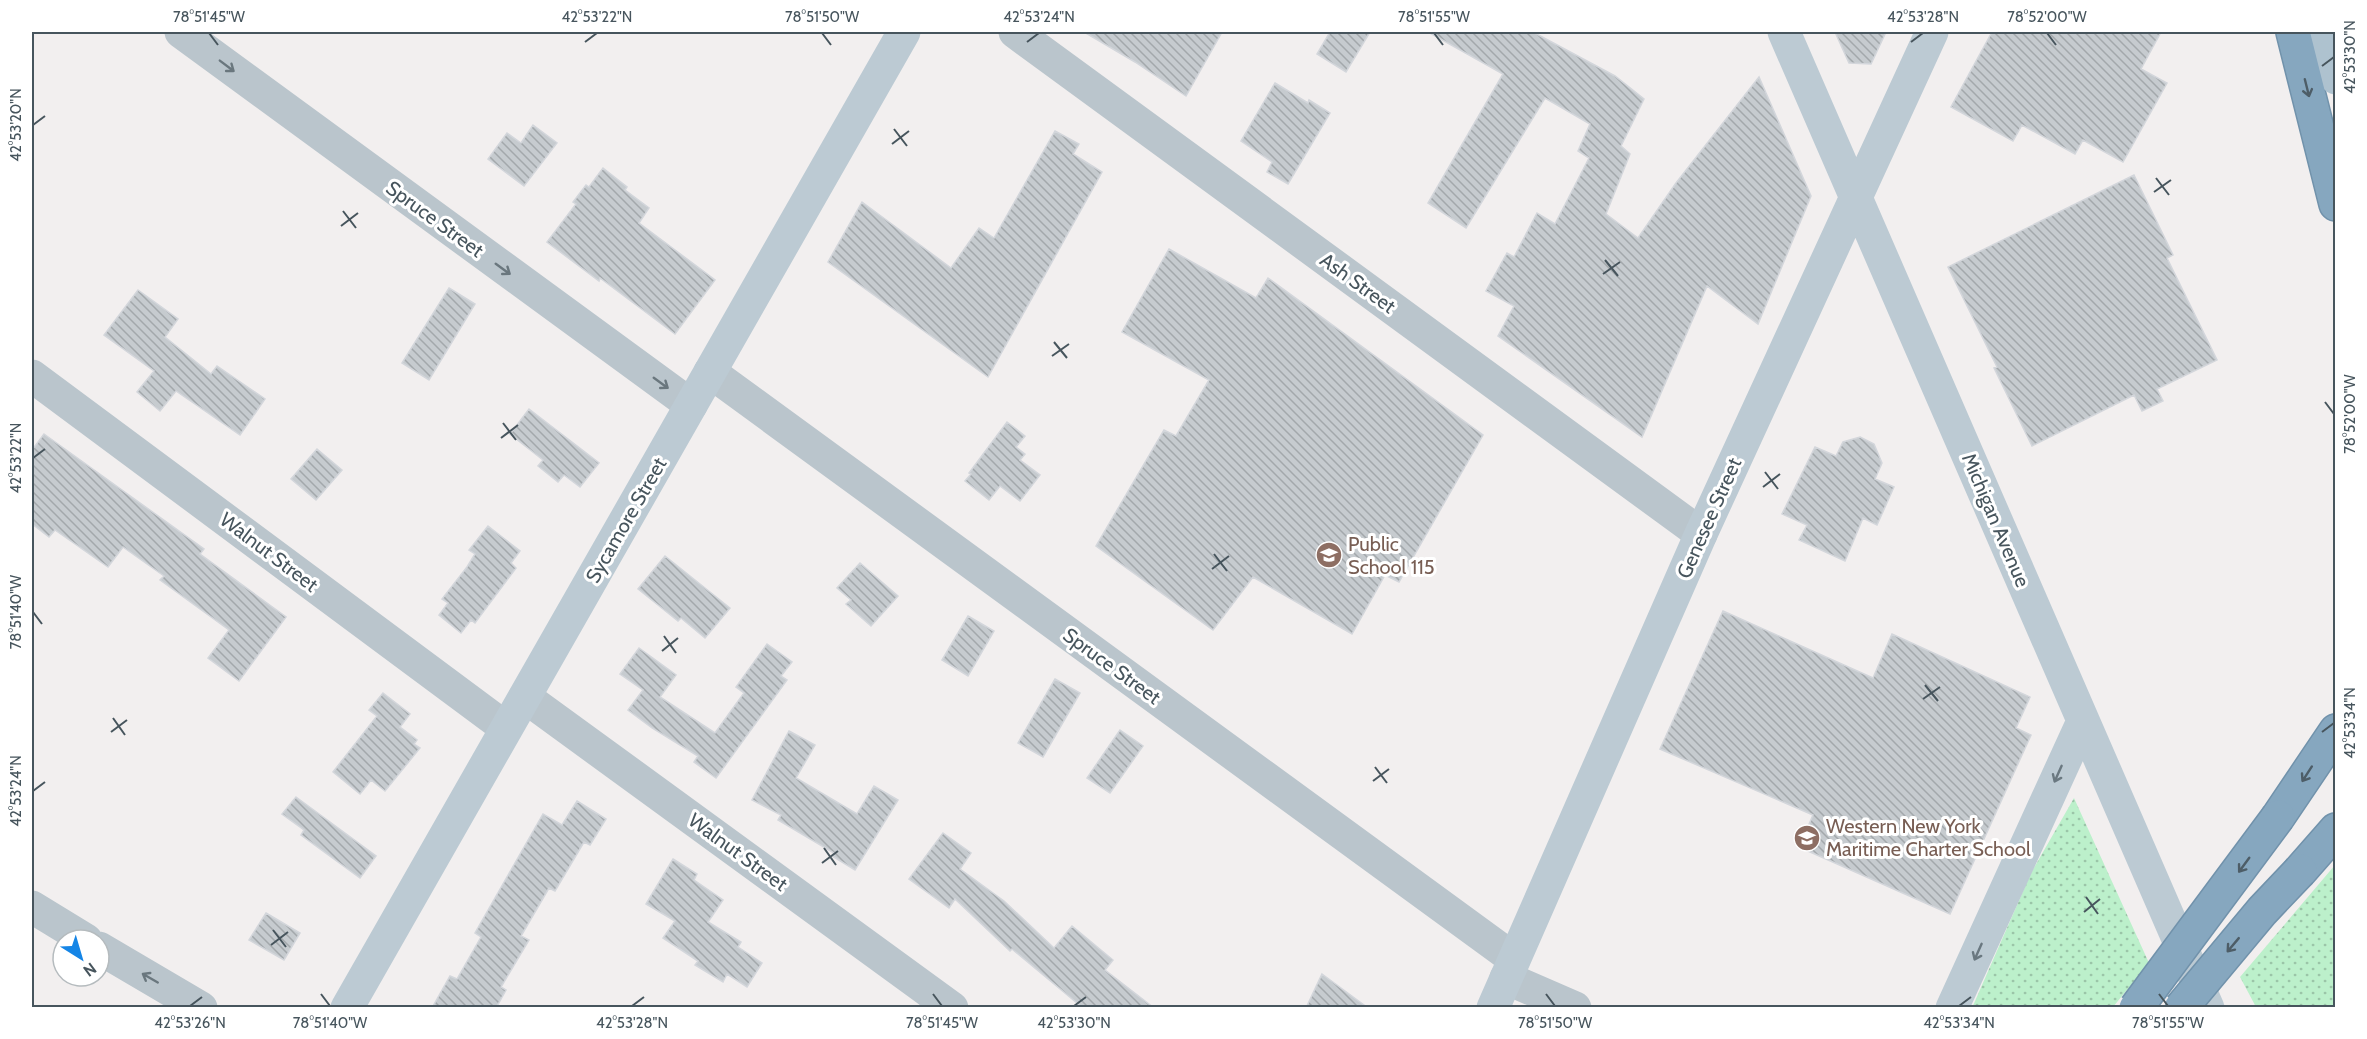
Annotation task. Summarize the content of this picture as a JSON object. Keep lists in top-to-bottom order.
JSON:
{
  "streets": {
    "street": [
      "Spruce Street",
      "Ash Street",
      "Genesee Street",
      "Sycamore Street",
      "Michigan Avenue",
      "Walnut Street"
    ]
  },
  "crossings": [
    ["Spruce Street", "Genesee Street"],
    ["Spruce Street", "Sycamore Street"],
    ["Ash Street", "Genesee Street"],
    ["Genesee Street", "Michigan Avenue"],
    ["Sycamore Street", "Walnut Street"]
  ],
  "one_way": ["Spruce Street"],
  "places": {
    "school or university": ["Public School 115", "Western New York Maritime Charter School"]
  },
  "north": "bottom right",
  "coordinates": [
    "78°51'45\"W",
    "42°53'22\"N",
    "78°51'50\"W",
    "42°53'24\"N",
    "78°51'55\"W",
    "42°53'28\"N",
    "78°52'00\"W",
    "42°53'30\"N",
    "42°53'20\"N",
    "78°51'40\"W",
    "42°53'34\"N",
    "42°53'26\"N"
  ]
}
